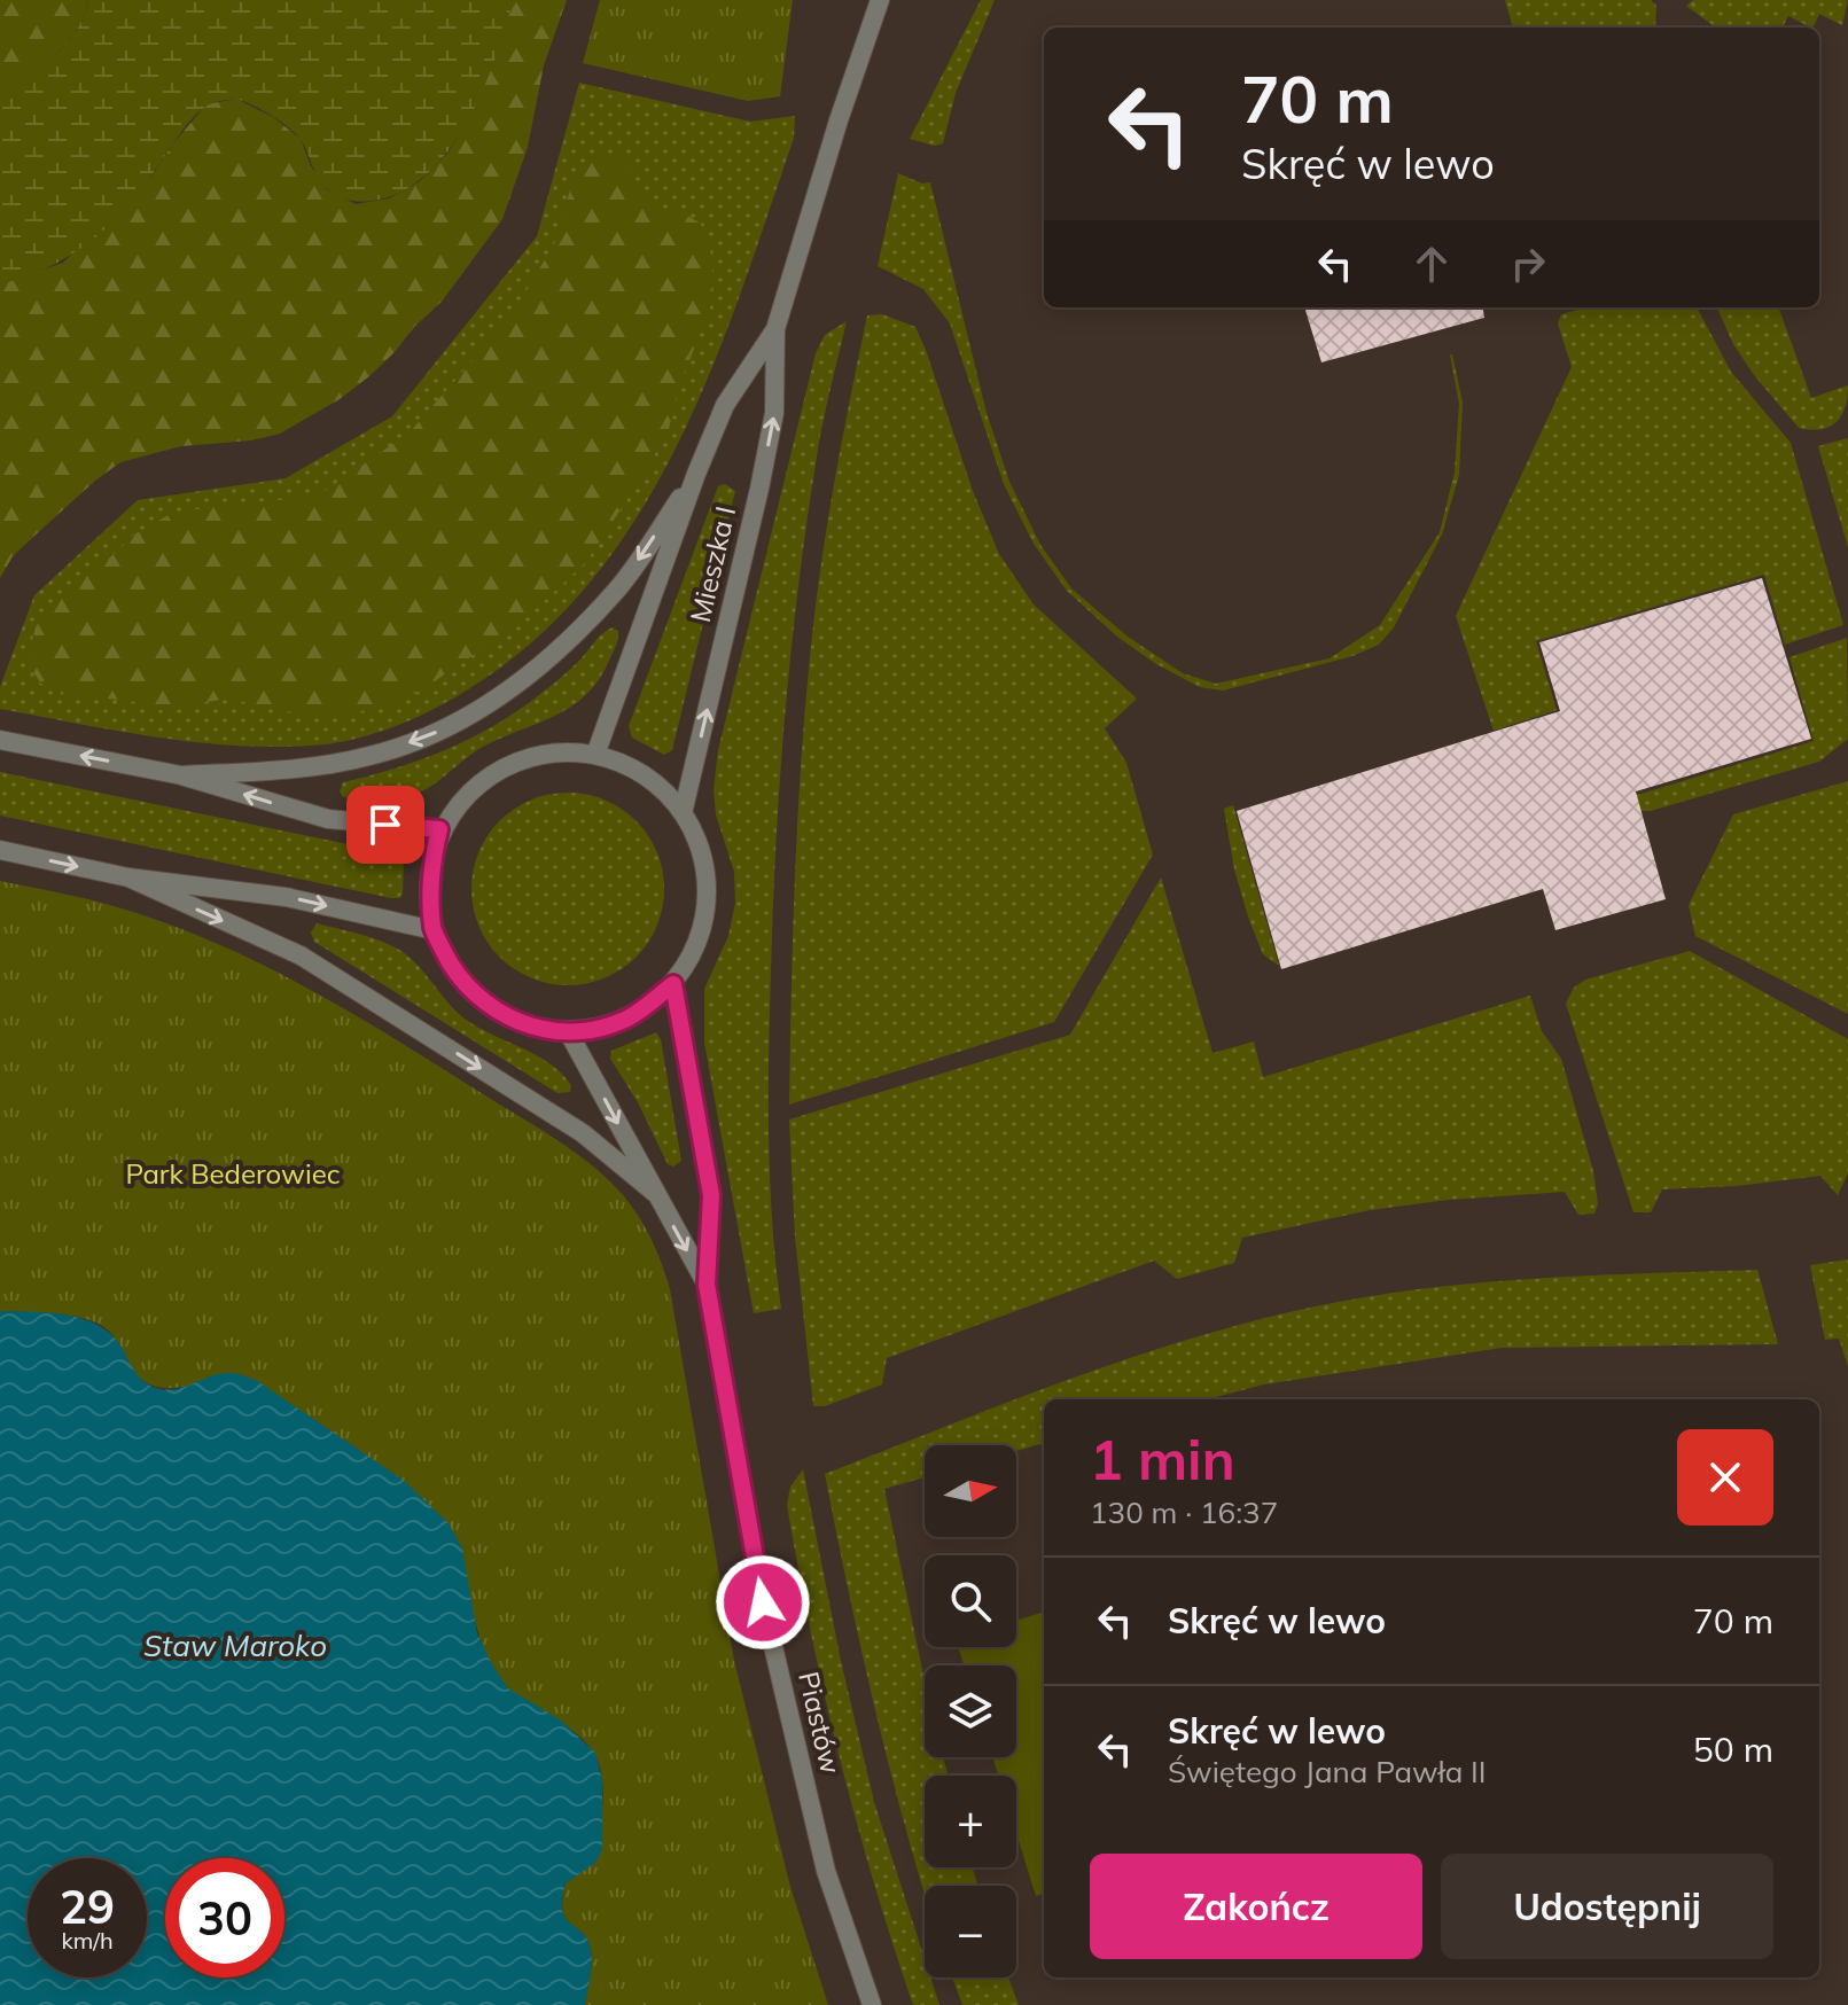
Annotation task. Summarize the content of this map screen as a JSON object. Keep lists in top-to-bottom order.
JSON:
{
  "streets": {
    "street": ["Mieszka I", "Piastów"]
  },
  "crossings": [
    ["Mieszka I", "Piastów"]
  ],
  "water": ["Staw Maroko"],
  "parks": ["Park Bederowiec"],
  "north": "right",
  "page": {
    "turn": ["70 m", "Skręć w lewo"],
    "heading": ["1 min", "130 m · 16:37"],
    "map_buttons": ["+", "−"],
    "list": [
      {
        "name": "Skręć w lewo",
        "value": "70 m"
      },
      {
        "name": "Skręć w lewo",
        "note": "Świętego Jana Pawła II",
        "value": "50 m"
      }
    ],
    "buttons": ["Zakończ", "Udostępnij"],
    "speed": "29 km/h",
    "limit": "30"
  }
}
